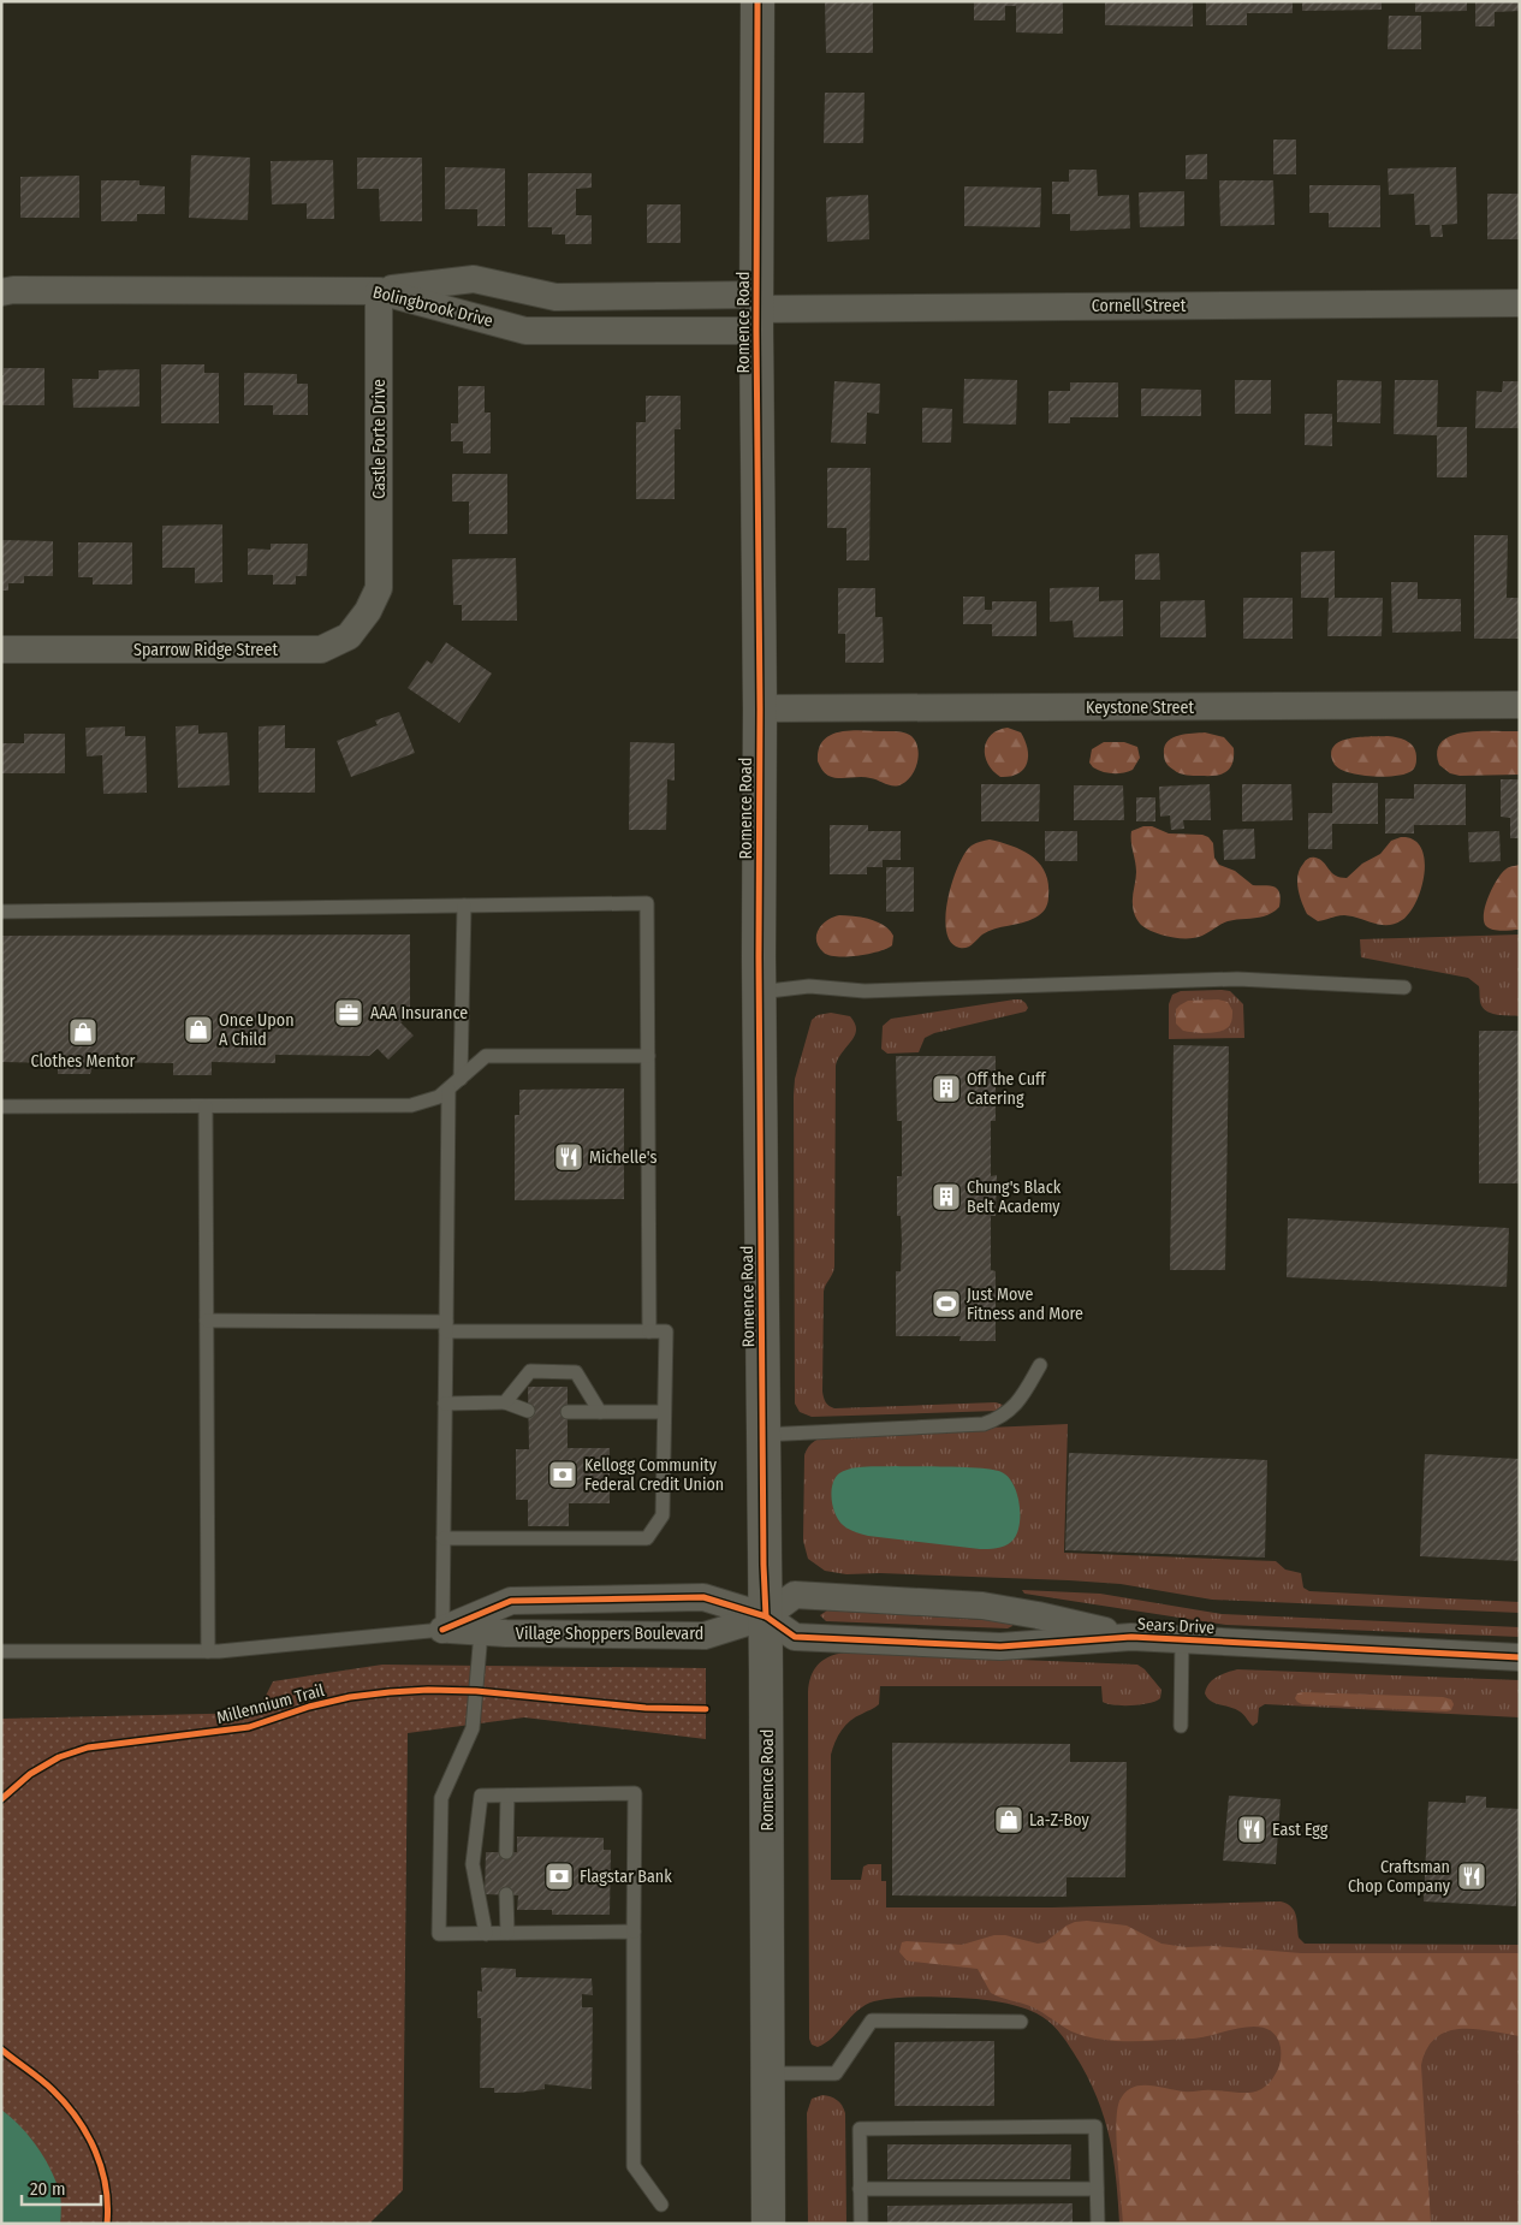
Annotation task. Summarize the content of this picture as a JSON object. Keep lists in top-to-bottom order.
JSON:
{
  "streets": {
    "street": [
      "Cornell Street",
      "Bolingbrook Drive",
      "Romence Road",
      "Castle Forte Drive",
      "Sparrow Ridge Street",
      "Keystone Street",
      "Sears Drive",
      "Village Shoppers Boulevard"
    ],
    "cycle path": ["Millennium Trail"]
  },
  "crossings": [
    ["Cornell Street", "Bolingbrook Drive"],
    ["Cornell Street", "Romence Road"],
    ["Bolingbrook Drive", "Romence Road"],
    ["Bolingbrook Drive", "Castle Forte Drive"],
    ["Romence Road", "Keystone Street"],
    ["Romence Road", "Sears Drive"],
    ["Romence Road", "Village Shoppers Boulevard"],
    ["Castle Forte Drive", "Sparrow Ridge Street"],
    ["Sears Drive", "Village Shoppers Boulevard"]
  ],
  "places": {
    "office": ["AAA Insurance"],
    "shop": ["Once Upon A Child", "Clothes Mentor", "La-Z-Boy"],
    "building": ["Off the Cuff Catering", "Chung's Black Belt Academy"],
    "restaurant": ["Michelle's", "East Egg", "Craftsman Chop Company"],
    "sports": ["Just Move Fitness and More"],
    "bank": ["Kellogg Community Federal Credit Union", "Flagstar Bank"]
  },
  "scale_bar": "20 m"
}
